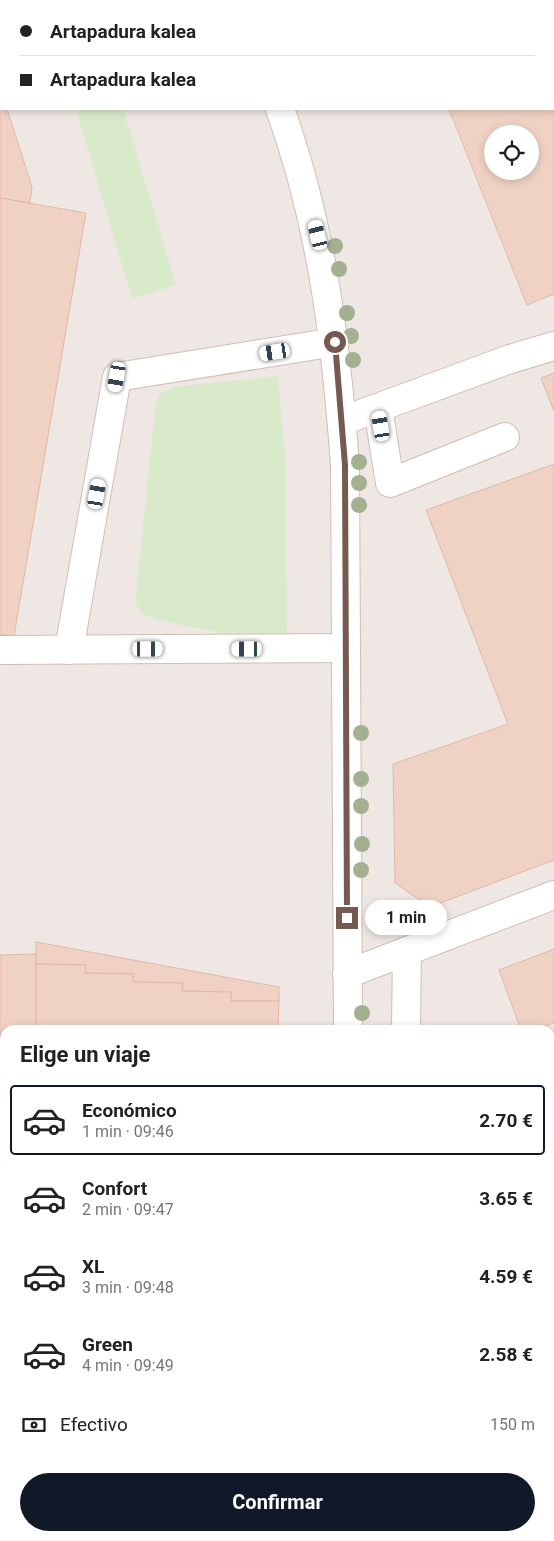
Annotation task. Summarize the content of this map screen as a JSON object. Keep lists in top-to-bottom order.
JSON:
{
  "page": {
    "banner": ["Artapadura kalea", "Artapadura kalea"],
    "bubble": "1 min",
    "heading": "Elige un viaje",
    "list": [
      {
        "name": "Económico",
        "note": "1 min · 09:46",
        "value": "2.70 €"
      },
      {
        "name": "Confort",
        "note": "2 min · 09:47",
        "value": "3.65 €"
      },
      {
        "name": "XL",
        "note": "3 min · 09:48",
        "value": "4.59 €"
      },
      {
        "name": "Green",
        "note": "4 min · 09:49",
        "value": "2.58 €"
      }
    ],
    "pay": ["Efectivo", "150 m"],
    "buttons": "Confirmar"
  }
}
